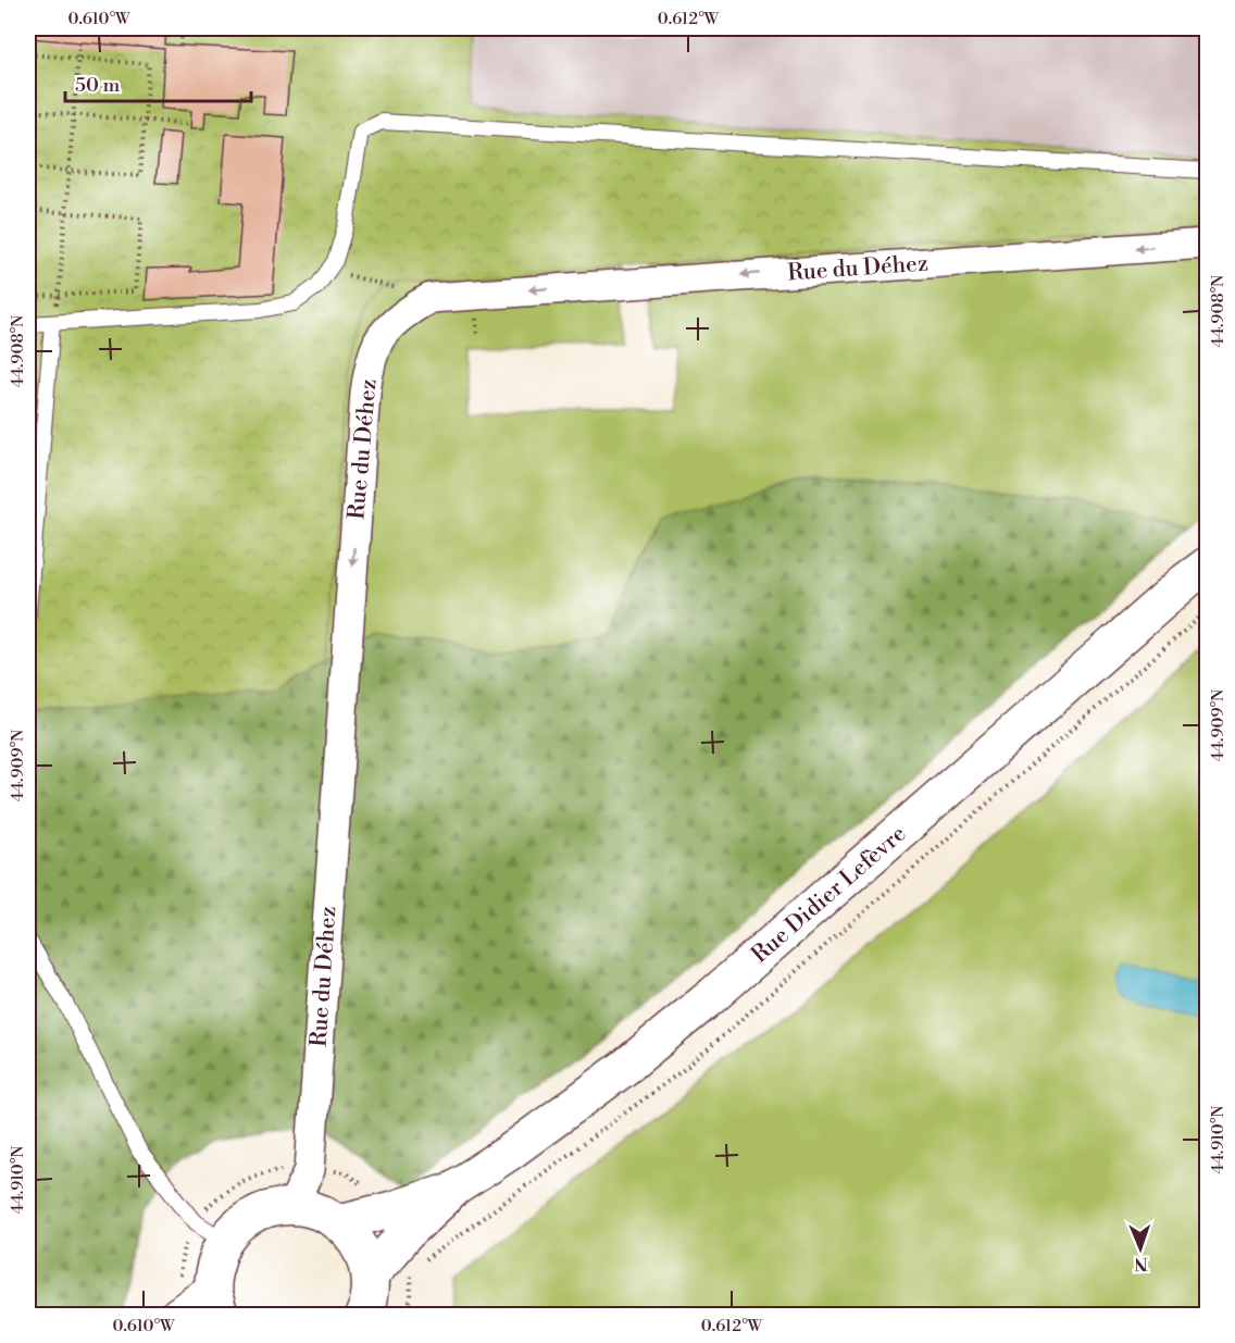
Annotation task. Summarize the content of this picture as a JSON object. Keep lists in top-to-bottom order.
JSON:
{
  "streets": {
    "main road": ["Rue Didier Lefèvre"],
    "street": ["Rue du Déhez"]
  },
  "scale_bar": "50 m",
  "north": "bottom",
  "coordinates": [
    "0.610°W",
    "0.612°W",
    "44.908°N",
    "44.909°N",
    "44.910°N"
  ]
}
